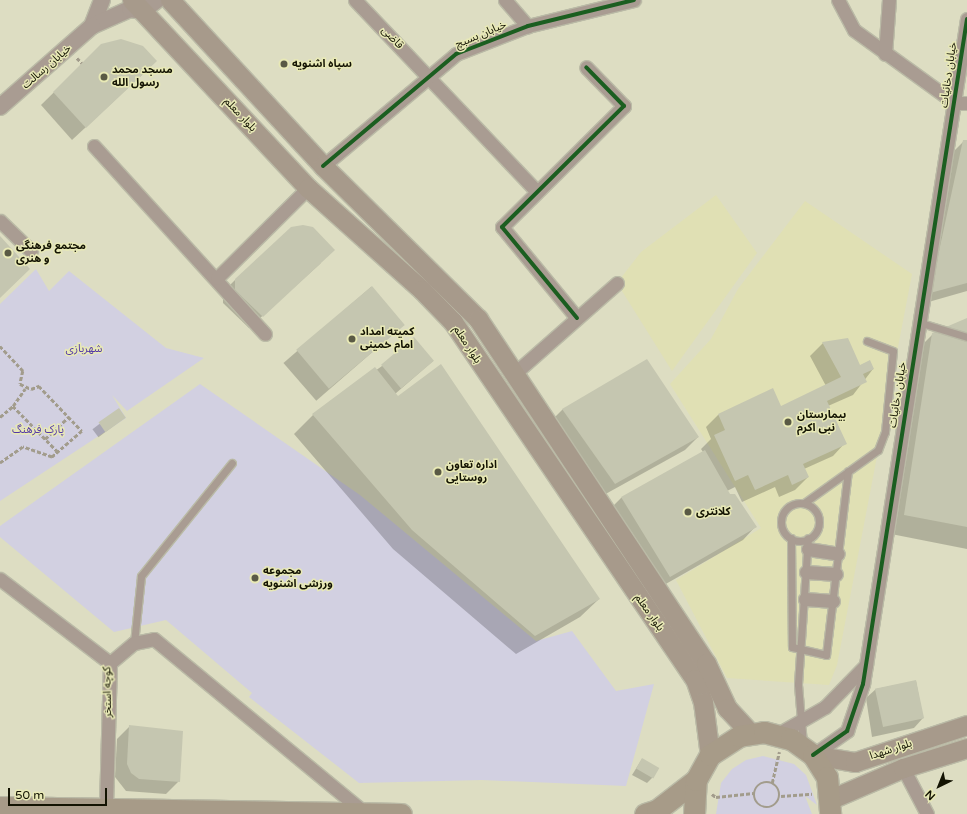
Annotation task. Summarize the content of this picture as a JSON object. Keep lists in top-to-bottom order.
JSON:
{
  "streets": {
    "main road": ["بلوار معلم", "بلوار شهدا"],
    "street": [
      "خیابان بسبچ",
      "قاضی",
      "خیابان رسالت",
      "خیابان دخانیات",
      "کوچه استخر"
    ]
  },
  "crossings": [
    ["خیابان بسبچ", "قاضی"],
    ["خیابان بسبچ", "بلوار معلم"],
    ["خیابان دخانیات", "بلوار شهدا"]
  ],
  "parks": ["شهربازی", "پارک فرهنگ"],
  "places": [
    "سپاه اشنویه",
    "مسجد محمد رسول الله",
    "مجتمع فرهنگی و هنری",
    "کمیته امداد امام خمینی",
    "بیمارستان نبی اکرم",
    "اداره تعاون روستایی",
    "کلانتری",
    "مجموعه ورزشی اشنویه"
  ],
  "scale_bar": "50 m",
  "north": "bottom left"
}
